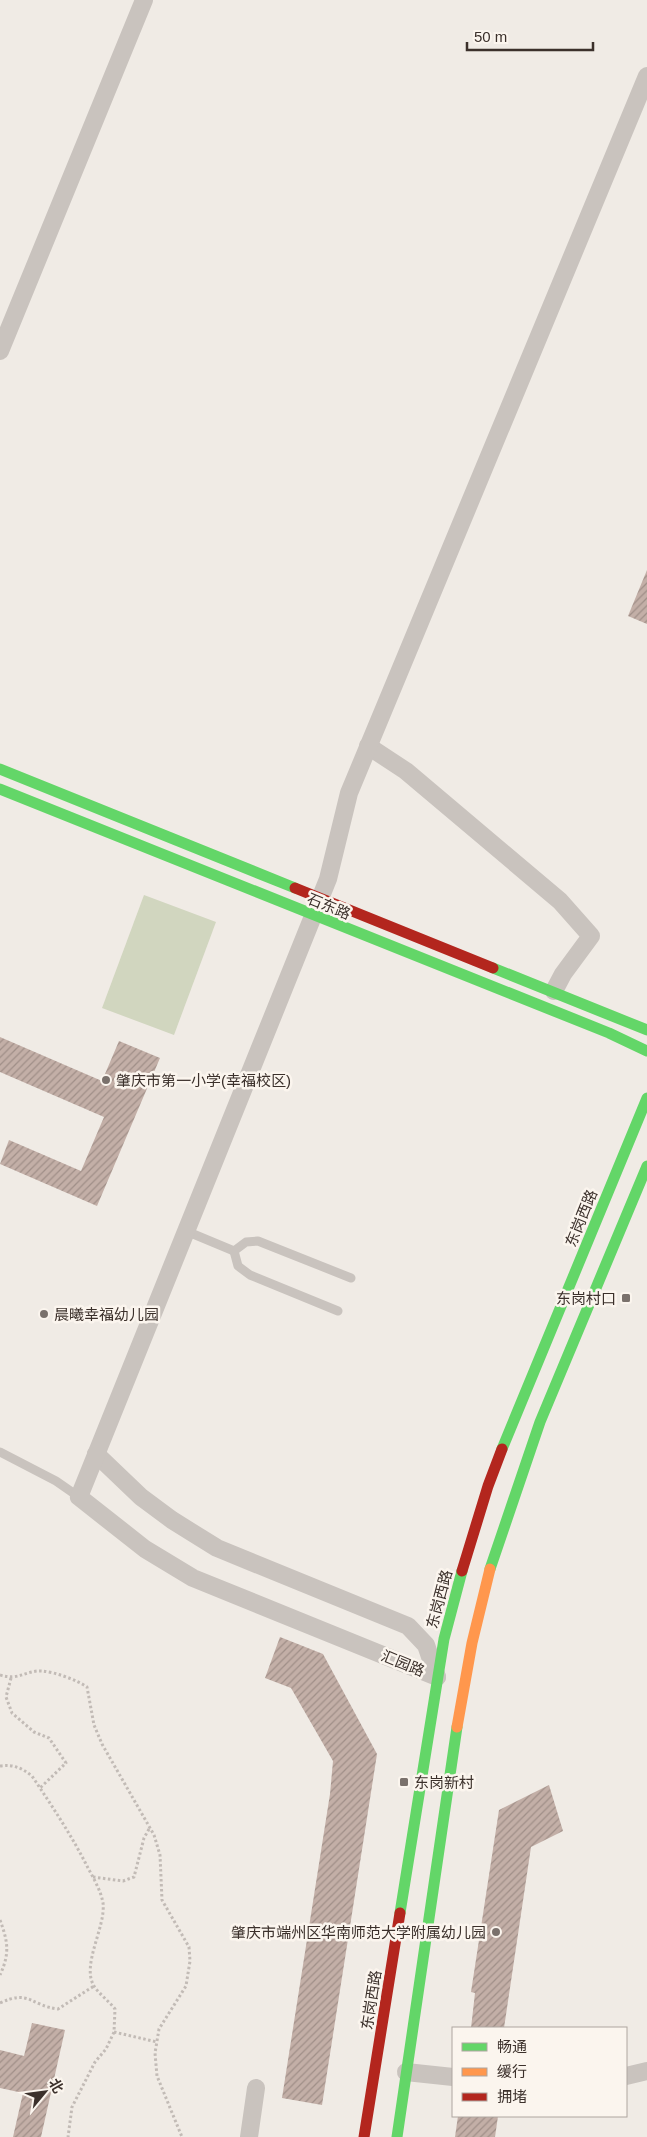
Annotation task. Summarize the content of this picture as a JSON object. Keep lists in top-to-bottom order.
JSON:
{
  "streets": {
    "main road": ["石东路", "东岗西路"],
    "street": ["汇园路"]
  },
  "crossings": [
    ["东岗西路", "汇园路"]
  ],
  "places": {
    "other": ["肇庆市第一小学(幸福校区)", "晨曦幸福幼儿园", "肇庆市端州区华南师范大学附属幼儿园"],
    "transit": ["东岗村口", "东岗新村"]
  },
  "legend": ["畅通", "缓行", "拥堵"],
  "scale_bar": "50 m",
  "north": "top right"
}
